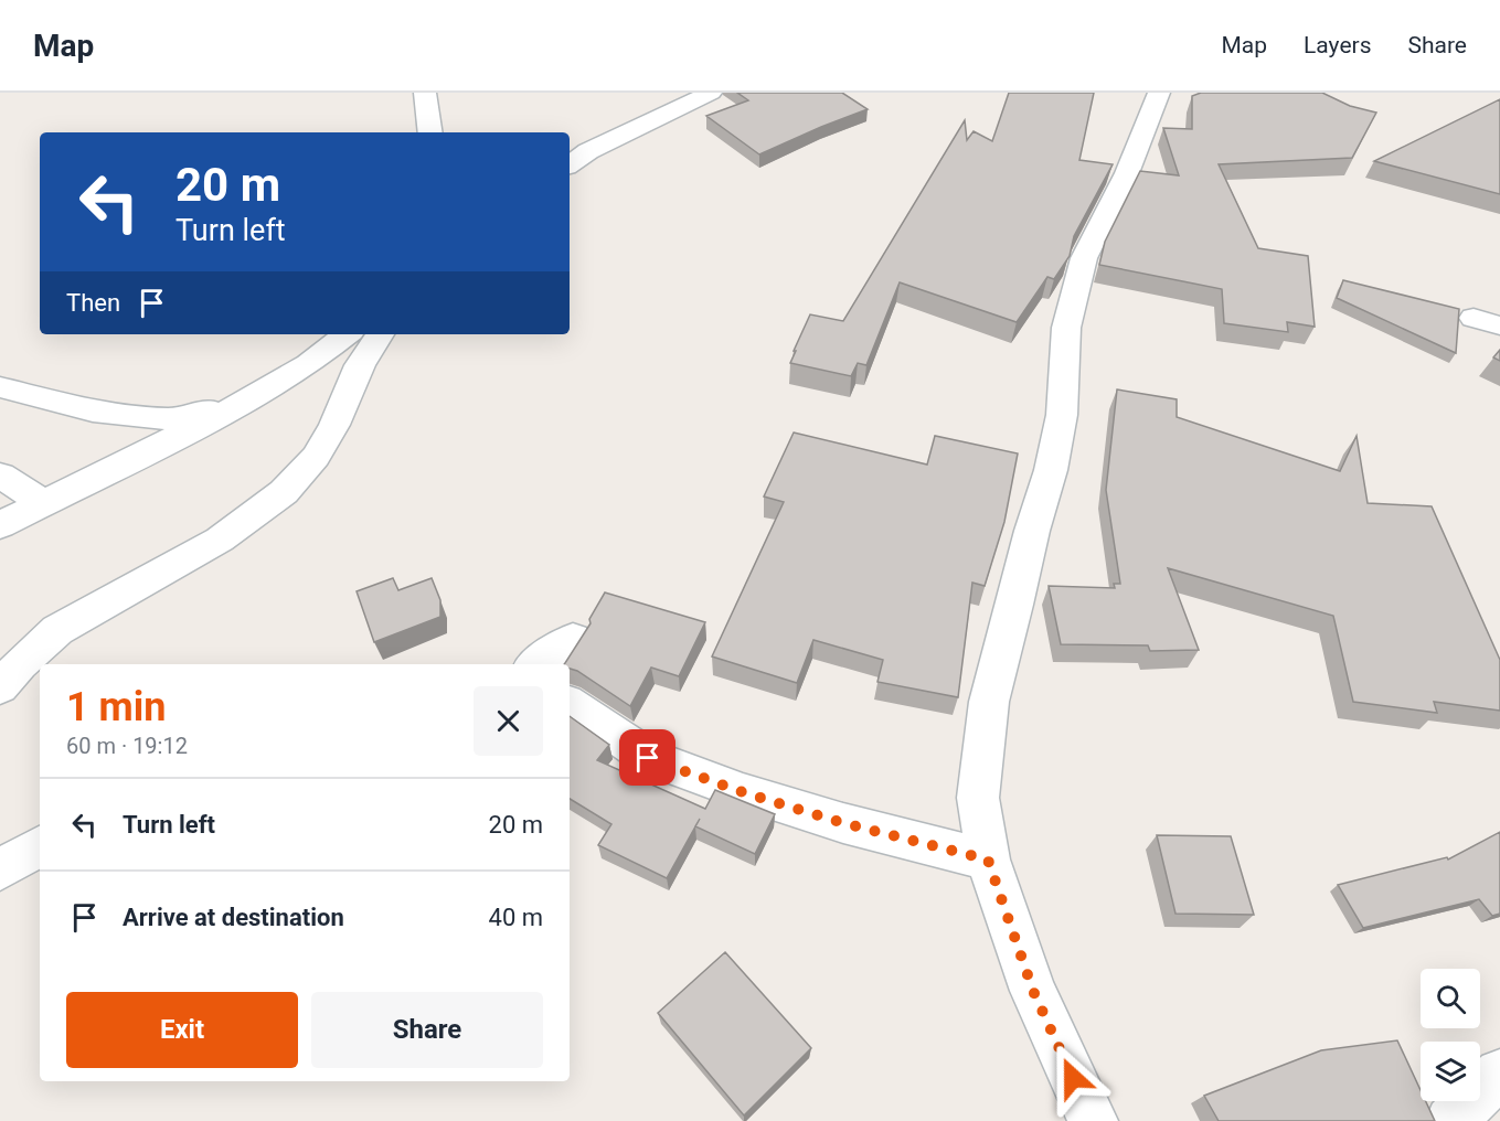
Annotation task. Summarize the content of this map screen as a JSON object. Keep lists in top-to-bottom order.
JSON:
{
  "page": {
    "header": "Map",
    "nav": ["Map", "Layers", "Share"],
    "turn": ["20 m", "Turn left"],
    "then": "Then",
    "heading": ["1 min", "60 m · 19:12"],
    "list": [
      {
        "name": "Turn left",
        "value": "20 m"
      },
      {
        "name": "Arrive at destination",
        "value": "40 m"
      }
    ],
    "buttons": ["Exit", "Share"]
  }
}
